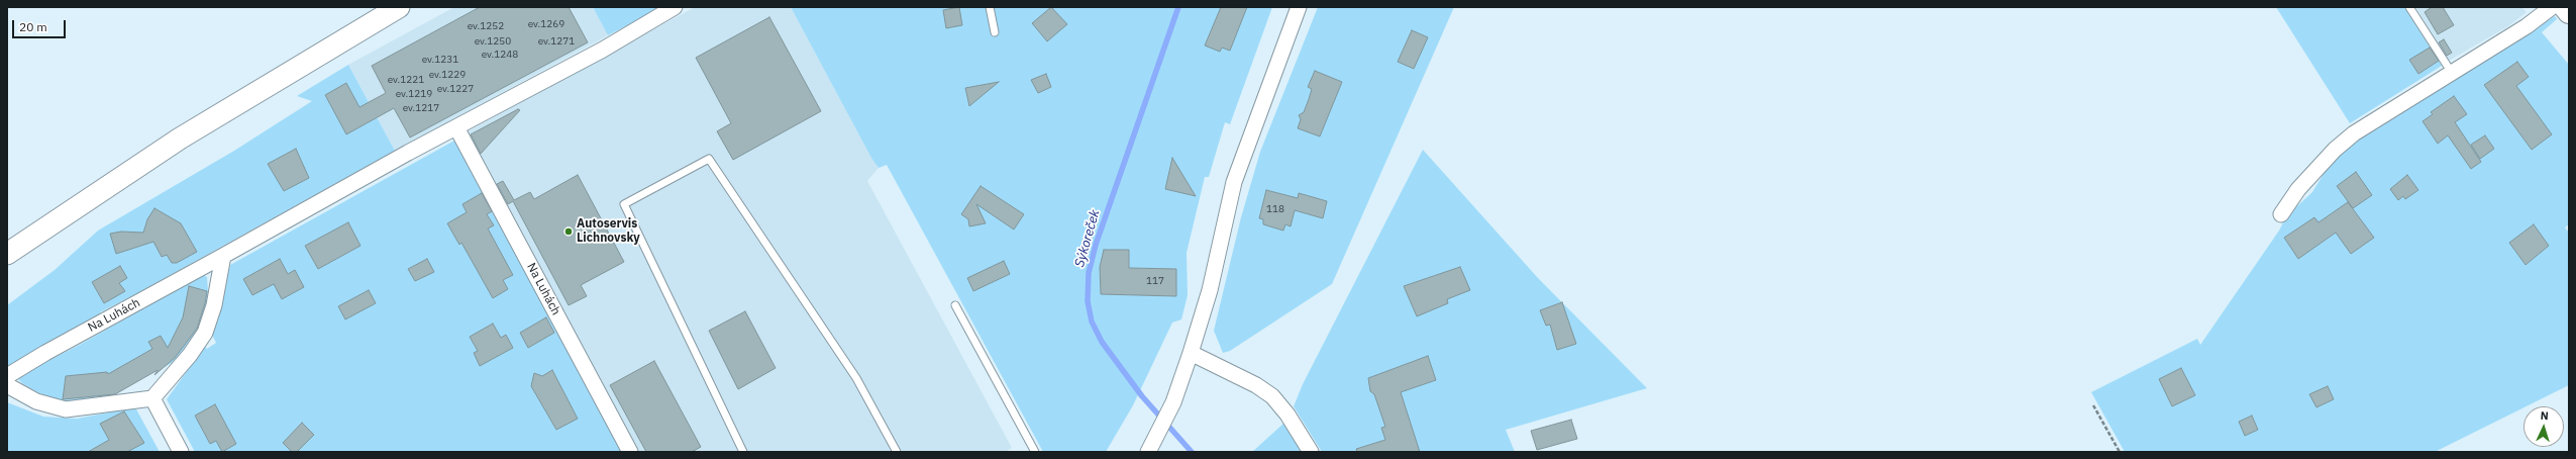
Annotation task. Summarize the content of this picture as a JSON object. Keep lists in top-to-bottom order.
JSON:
{
  "streets": {
    "street": ["Na Luhách"]
  },
  "water": ["Sýkoreček"],
  "places": ["Autoservis Lichnovsky"],
  "house_numbers": [
    "ev.1269",
    "ev.1252",
    "ev.1250",
    "ev.1271",
    "ev.1248",
    "ev.1231",
    "ev.1229",
    "ev.1221",
    "ev.1227",
    "ev.1219",
    "ev.1217",
    "118",
    "117"
  ],
  "scale_bar": "20 m",
  "north": "top"
}
